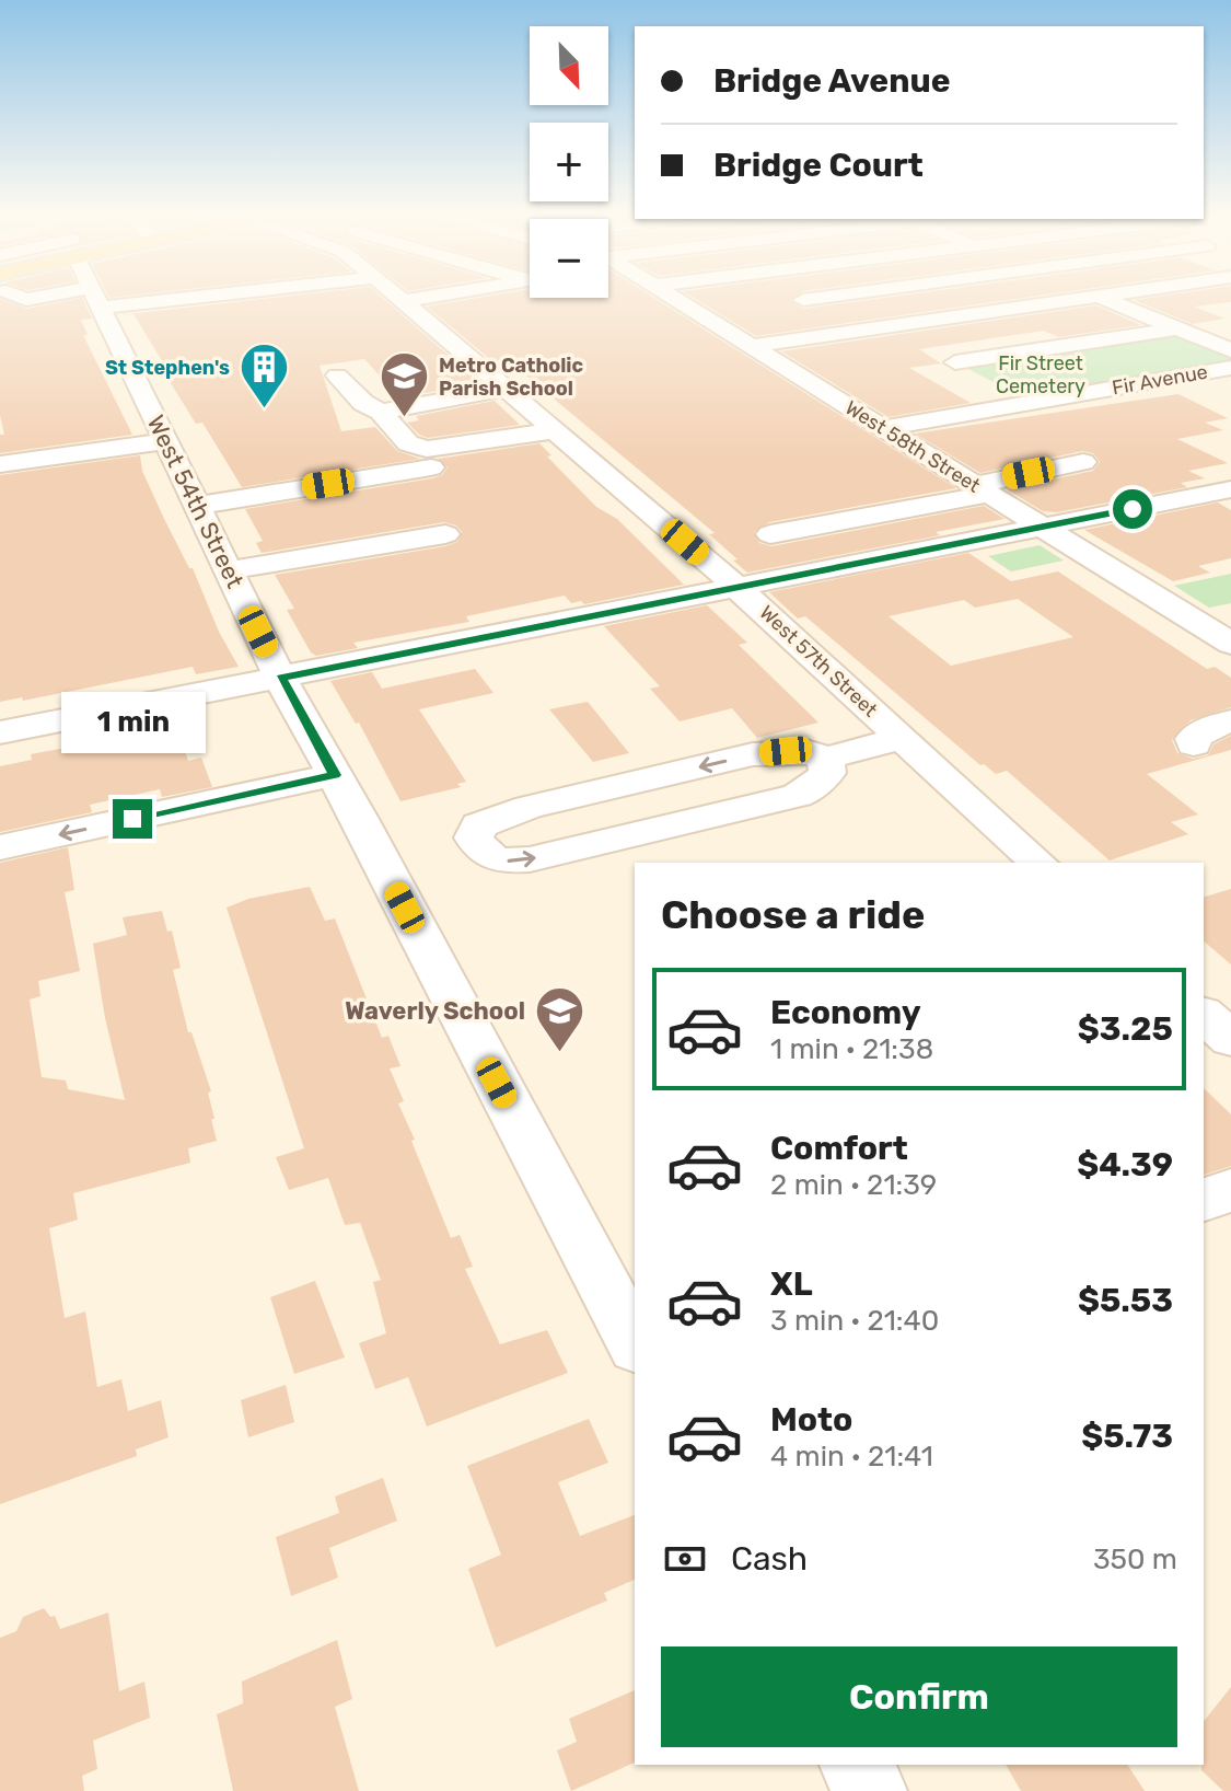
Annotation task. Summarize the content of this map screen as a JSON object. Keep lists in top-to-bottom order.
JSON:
{
  "streets": {
    "street": [
      "Fir Avenue",
      "West 58th Street",
      "West 54th Street",
      "West 57th Street"
    ]
  },
  "crossings": [
    ["Fir Avenue", "West 58th Street"]
  ],
  "parks": ["Fir Street Cemetery"],
  "places": {
    "building": ["St Stephen's"],
    "school or university": ["Metro Catholic Parish School", "Waverly School"]
  },
  "north": "bottom right",
  "page": {
    "map_buttons": ["+", "−"],
    "banner": ["Bridge Avenue", "Bridge Court"],
    "bubble": "1 min",
    "heading": "Choose a ride",
    "list": [
      {
        "name": "Economy",
        "note": "1 min · 21:38",
        "value": "$3.25"
      },
      {
        "name": "Comfort",
        "note": "2 min · 21:39",
        "value": "$4.39"
      },
      {
        "name": "XL",
        "note": "3 min · 21:40",
        "value": "$5.53"
      },
      {
        "name": "Moto",
        "note": "4 min · 21:41",
        "value": "$5.73"
      }
    ],
    "pay": ["Cash", "350 m"],
    "buttons": "Confirm"
  }
}
